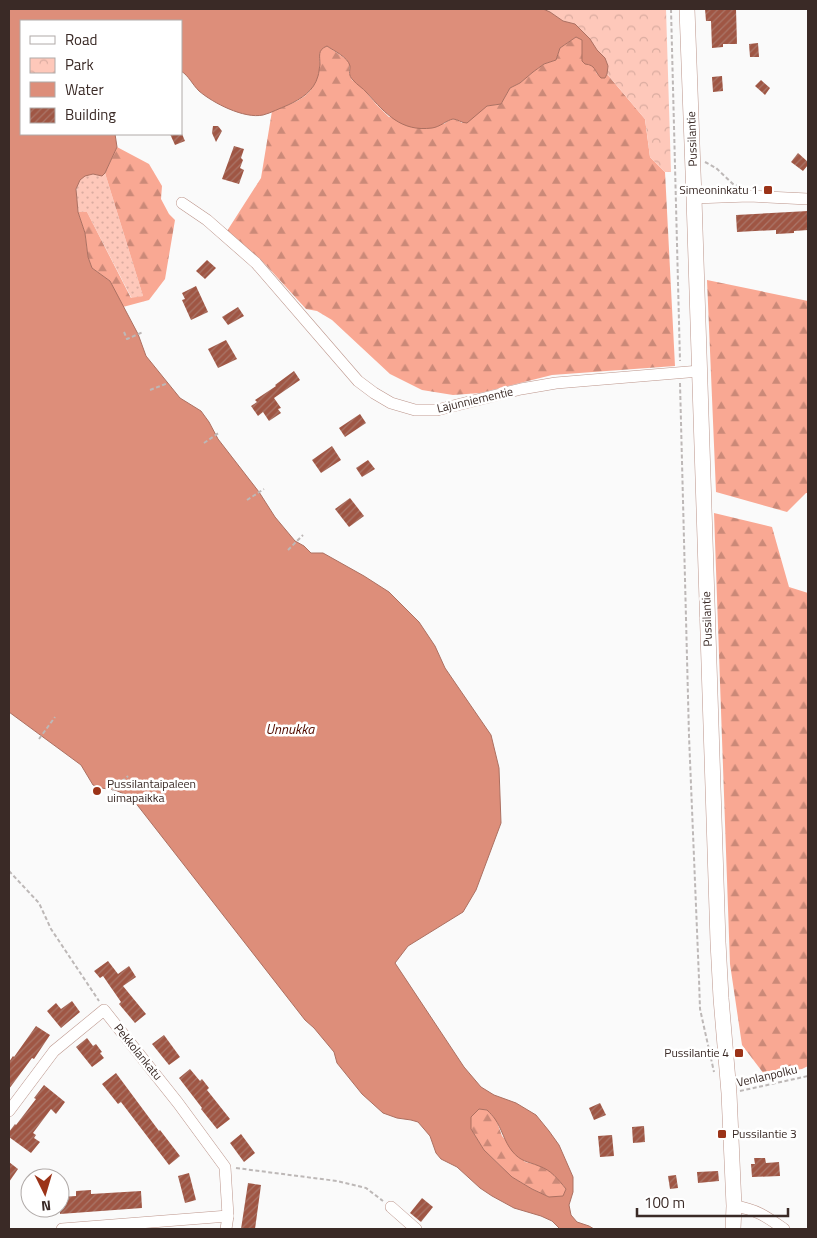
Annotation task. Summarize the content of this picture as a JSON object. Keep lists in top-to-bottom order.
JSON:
{
  "streets": {
    "street": ["Pussilantie", "Lajunniementie", "Pekkolankatu"],
    "path": ["Venlanpolku"]
  },
  "crossings": [
    ["Pussilantie", "Lajunniementie"],
    ["Pussilantie", "Venlanpolku"]
  ],
  "water": ["Unnukka"],
  "places": {
    "transit": ["Simeoninkatu 1", "Pussilantie 4", "Pussilantie 3"],
    "other": ["Pussilantaipaleen uimapaikka"]
  },
  "legend": [
    "Road",
    "Park",
    "Water",
    "Building"
  ],
  "scale_bar": "100 m",
  "north": "bottom"
}
